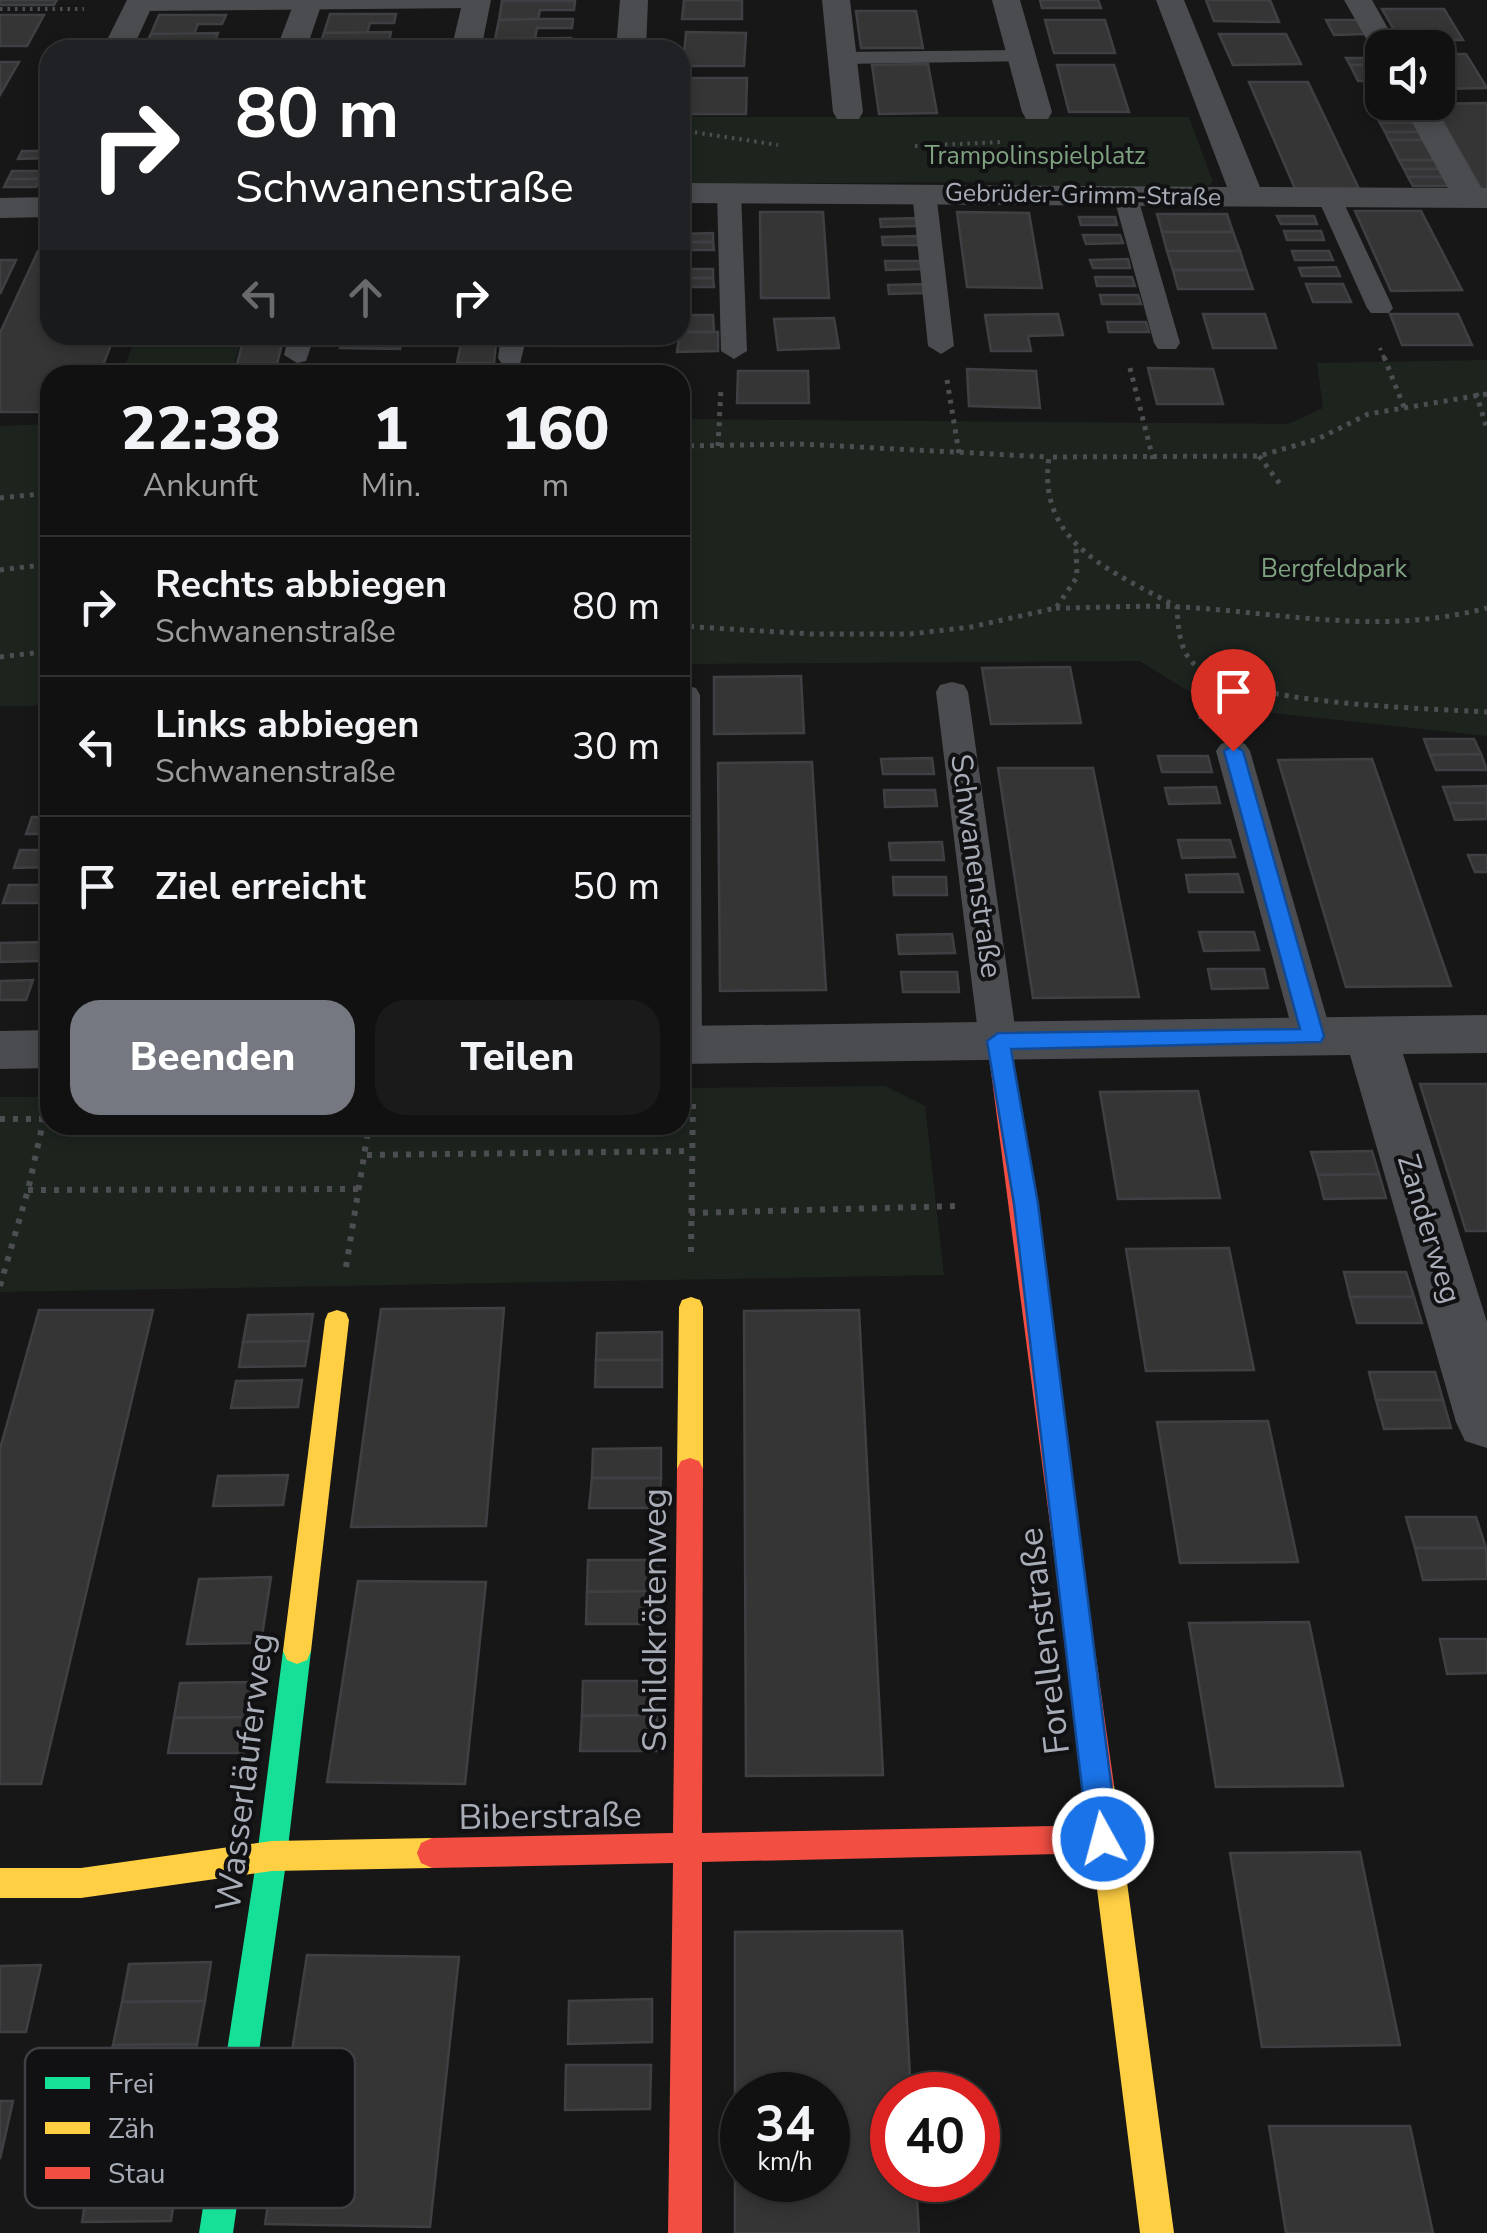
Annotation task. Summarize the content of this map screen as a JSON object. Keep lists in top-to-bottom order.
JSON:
{
  "streets": {
    "street": [
      "Gebrüder-Grimm-Straße",
      "Zanderweg",
      "Schildkrötenweg",
      "Forellenstraße",
      "Wasserläuferweg",
      "Biberstraße"
    ],
    "lane": ["Schwanenstraße"]
  },
  "crossings": [
    ["Schwanenstraße", "Forellenstraße"],
    ["Schildkrötenweg", "Biberstraße"],
    ["Forellenstraße", "Biberstraße"],
    ["Wasserläuferweg", "Biberstraße"]
  ],
  "parks": ["Trampolinspielplatz", "Bergfeldpark"],
  "legend": ["Frei", "Zäh", "Stau"],
  "page": {
    "turn": ["80 m", "Schwanenstraße"],
    "eta": [
      "22:38",
      "Ankunft",
      "1",
      "Min.",
      "160",
      "m"
    ],
    "list": [
      {
        "name": "Rechts abbiegen",
        "note": "Schwanenstraße",
        "value": "80 m"
      },
      {
        "name": "Links abbiegen",
        "note": "Schwanenstraße",
        "value": "30 m"
      },
      {
        "name": "Ziel erreicht",
        "value": "50 m"
      }
    ],
    "buttons": ["Beenden", "Teilen"],
    "speed": "34 km/h",
    "limit": "40"
  }
}
